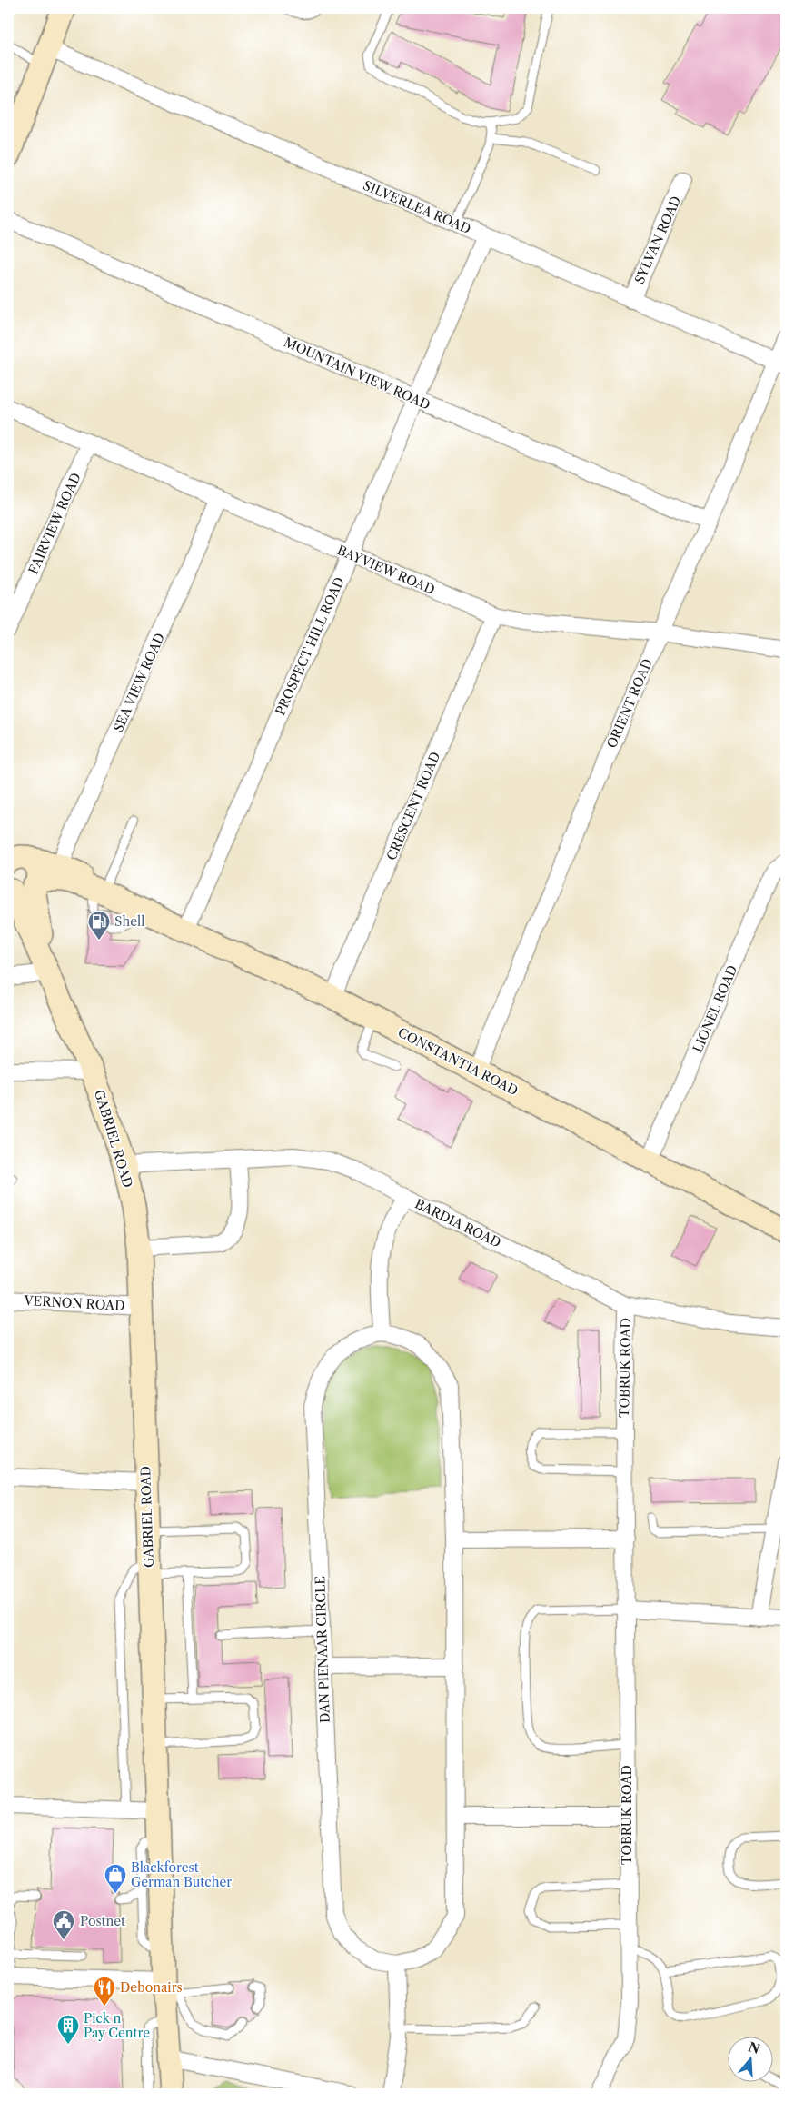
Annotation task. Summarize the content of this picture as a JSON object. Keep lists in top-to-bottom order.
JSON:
{
  "streets": {
    "street": [
      "SILVERLEA ROAD",
      "SYLVAN ROAD",
      "MOUNTAIN VIEW ROAD",
      "FAIRVIEW ROAD",
      "BAYVIEW ROAD",
      "PROSPECT HILL ROAD",
      "SEA VIEW ROAD",
      "ORIENT ROAD",
      "CRESCENT ROAD",
      "LIONEL ROAD",
      "CONSTANTIA ROAD",
      "GABRIEL ROAD",
      "BARDIA ROAD",
      "VERNON ROAD",
      "TOBRUK ROAD",
      "DAN PIENAAR CIRCLE"
    ]
  },
  "crossings": [
    ["SILVERLEA ROAD", "SYLVAN ROAD"],
    ["SILVERLEA ROAD", "PROSPECT HILL ROAD"],
    ["SILVERLEA ROAD", "ORIENT ROAD"],
    ["MOUNTAIN VIEW ROAD", "PROSPECT HILL ROAD"],
    ["MOUNTAIN VIEW ROAD", "ORIENT ROAD"],
    ["FAIRVIEW ROAD", "BAYVIEW ROAD"],
    ["BAYVIEW ROAD", "PROSPECT HILL ROAD"],
    ["BAYVIEW ROAD", "SEA VIEW ROAD"],
    ["BAYVIEW ROAD", "ORIENT ROAD"],
    ["BAYVIEW ROAD", "CRESCENT ROAD"],
    ["PROSPECT HILL ROAD", "CONSTANTIA ROAD"],
    ["SEA VIEW ROAD", "CONSTANTIA ROAD"],
    ["ORIENT ROAD", "CONSTANTIA ROAD"],
    ["CRESCENT ROAD", "CONSTANTIA ROAD"],
    ["LIONEL ROAD", "CONSTANTIA ROAD"],
    ["CONSTANTIA ROAD", "GABRIEL ROAD"],
    ["GABRIEL ROAD", "BARDIA ROAD"],
    ["GABRIEL ROAD", "VERNON ROAD"],
    ["BARDIA ROAD", "TOBRUK ROAD"]
  ],
  "places": {
    "fuel station": ["Shell"],
    "shop": ["Blackforest German Butcher"],
    "public building": ["Postnet"],
    "restaurant": ["Debonairs"],
    "building": ["Pick n Pay Centre"]
  },
  "north": "top"
}
